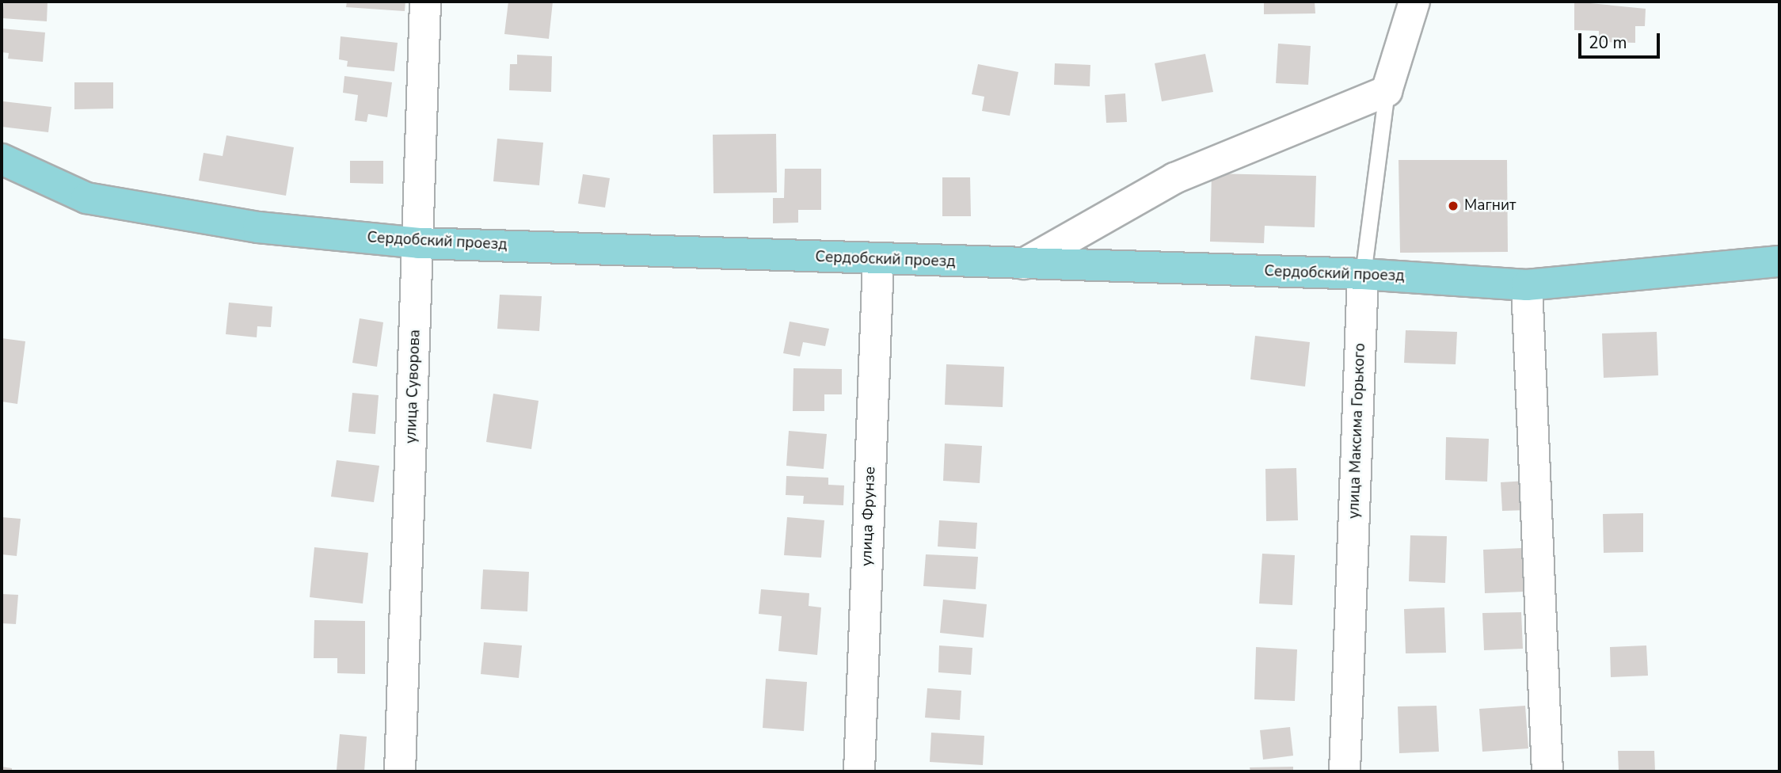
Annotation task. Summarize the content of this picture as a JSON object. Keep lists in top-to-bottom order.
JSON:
{
  "streets": {
    "main road": ["Сердобский проезд"],
    "street": ["улица Суворова", "улица Максима Горького", "улица Фрунзе"]
  },
  "crossings": [
    ["Сердобский проезд", "улица Суворова"],
    ["Сердобский проезд", "улица Максима Горького"],
    ["Сердобский проезд", "улица Фрунзе"]
  ],
  "places": ["Магнит"],
  "scale_bar": "20 m"
}
